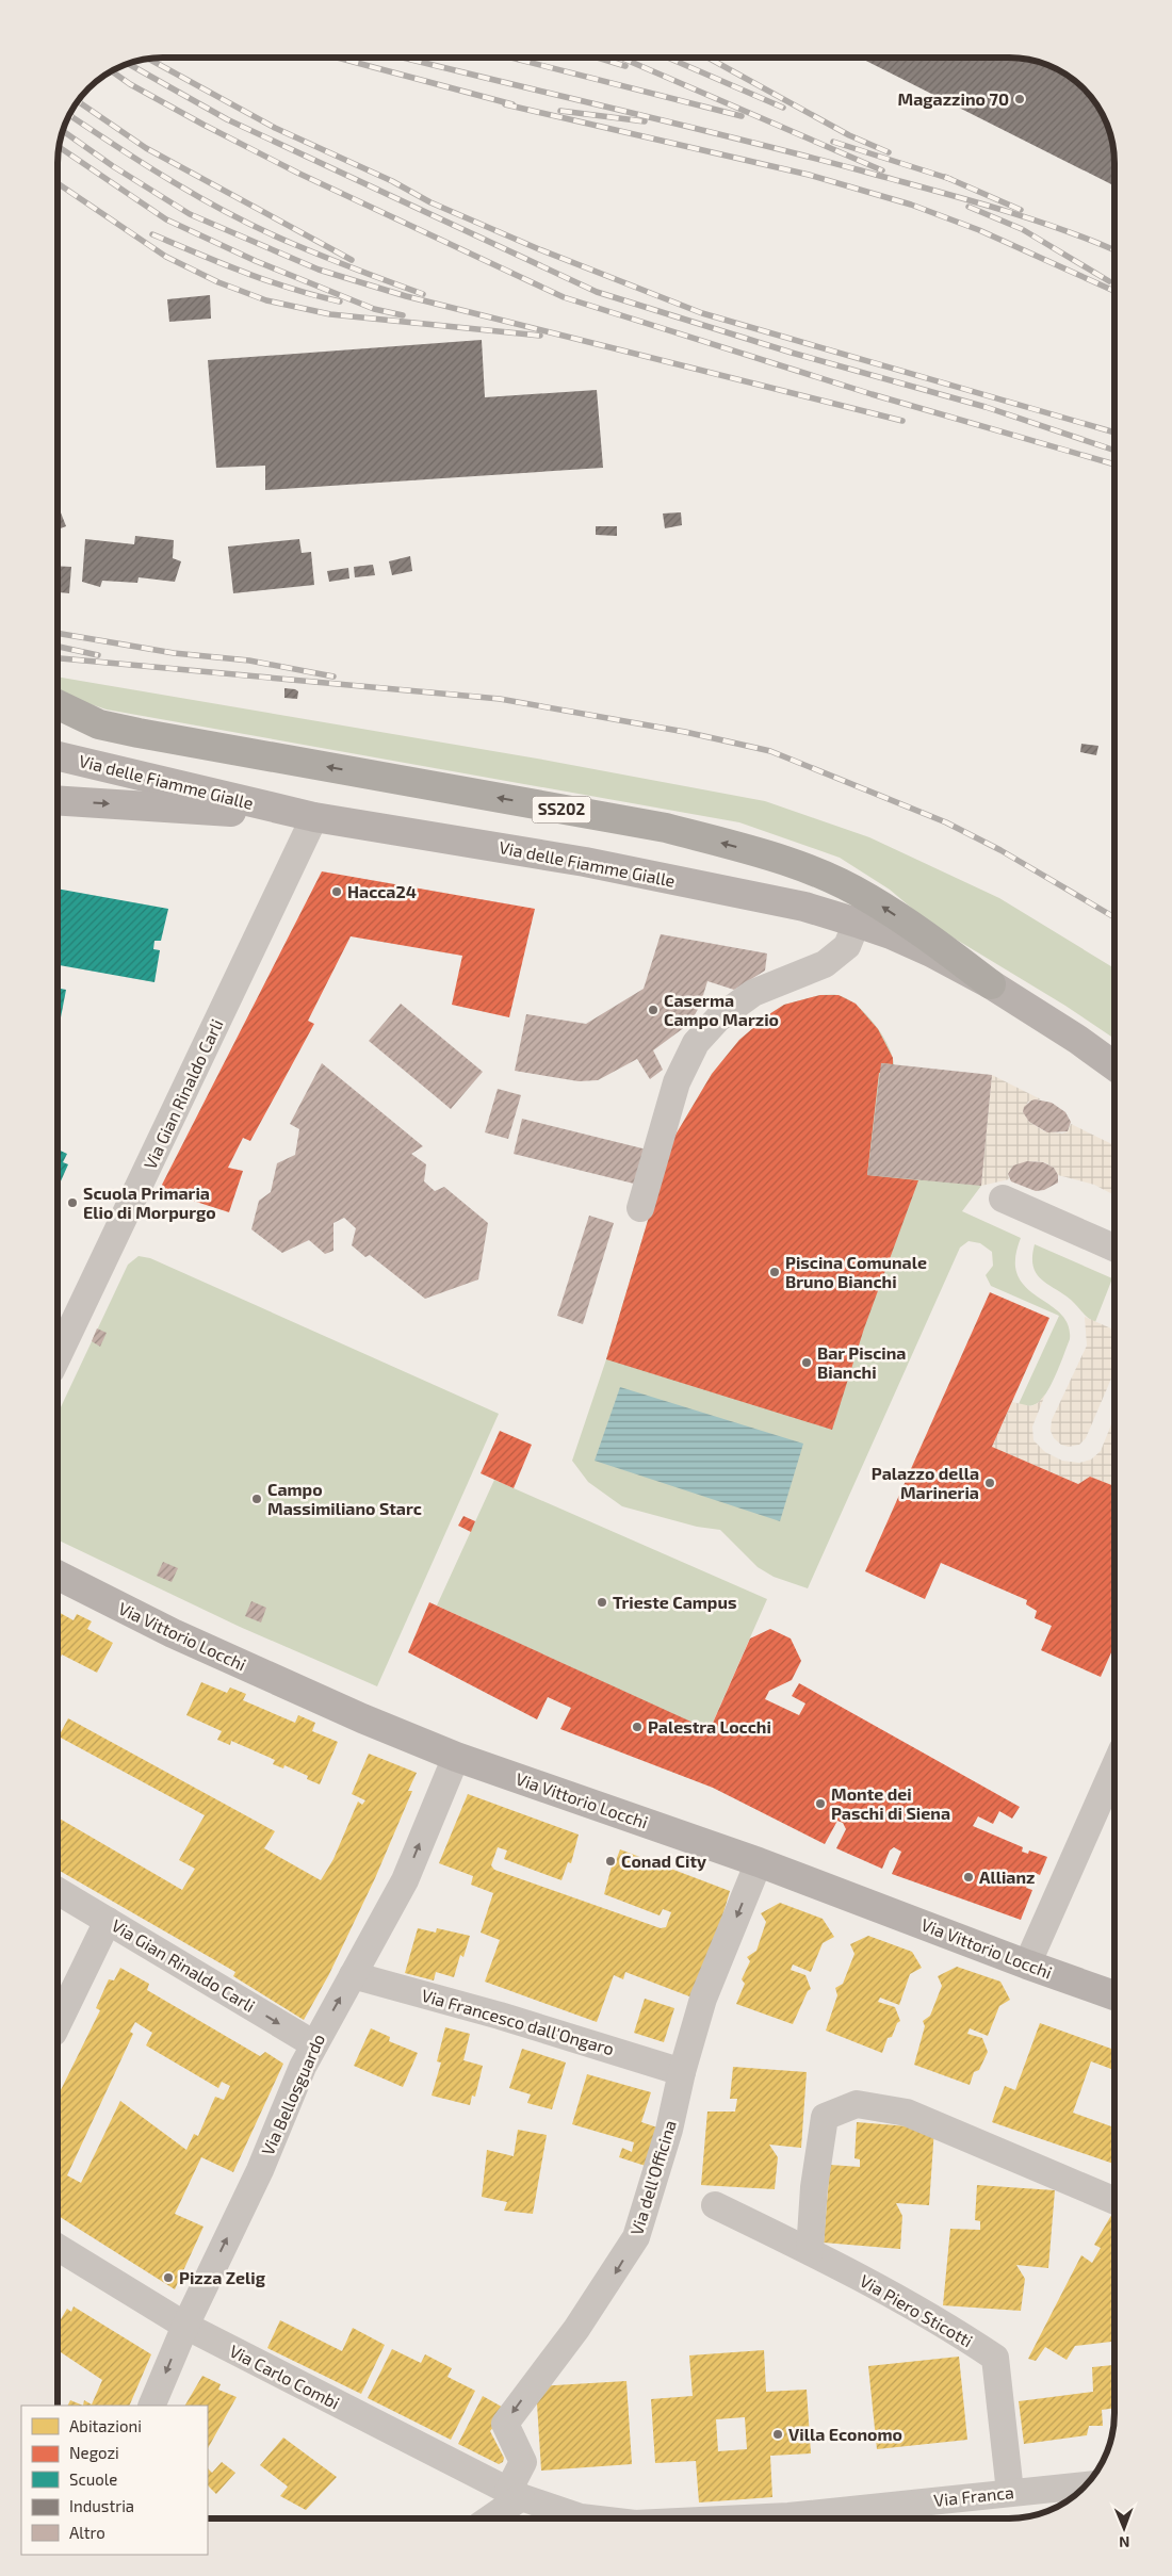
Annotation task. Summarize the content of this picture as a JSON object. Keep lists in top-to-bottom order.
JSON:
{
  "streets": {
    "highway": ["SS202"],
    "main road": ["Via delle Fiamme Gialle", "Via Vittorio Locchi"],
    "street": [
      "Via Gian Rinaldo Carli",
      "Via Francesco dall'Ongaro",
      "Via Bellosguardo",
      "Via dell'Officina",
      "Via Piero Sticotti",
      "Via Carlo Combi",
      "Via Franca"
    ]
  },
  "crossings": [
    ["Via delle Fiamme Gialle", "SS202"],
    ["Via delle Fiamme Gialle", "Via Gian Rinaldo Carli"],
    ["Via Gian Rinaldo Carli", "Via Bellosguardo"],
    ["Via Vittorio Locchi", "Via Bellosguardo"],
    ["Via Vittorio Locchi", "Via dell'Officina"],
    ["Via Francesco dall'Ongaro", "Via Bellosguardo"],
    ["Via Francesco dall'Ongaro", "Via dell'Officina"],
    ["Via Bellosguardo", "Via Carlo Combi"],
    ["Via dell'Officina", "Via Carlo Combi"],
    ["Via Piero Sticotti", "Via Franca"]
  ],
  "one_way": ["Via dell'Officina"],
  "places": [
    "Magazzino 70",
    "Hacca24",
    "Caserma Campo Marzio",
    "Scuola Primaria Elio di Morpurgo",
    "Piscina Comunale Bruno Bianchi",
    "Bar Piscina Bianchi",
    "Palazzo della Marineria",
    "Campo Massimiliano Starc",
    "Trieste Campus",
    "Palestra Locchi",
    "Monte dei Paschi di Siena",
    "Conad City",
    "Allianz",
    "Pizza Zelig",
    "Villa Economo"
  ],
  "legend": [
    "Abitazioni",
    "Negozi",
    "Scuole",
    "Industria",
    "Altro"
  ],
  "north": "bottom"
}
